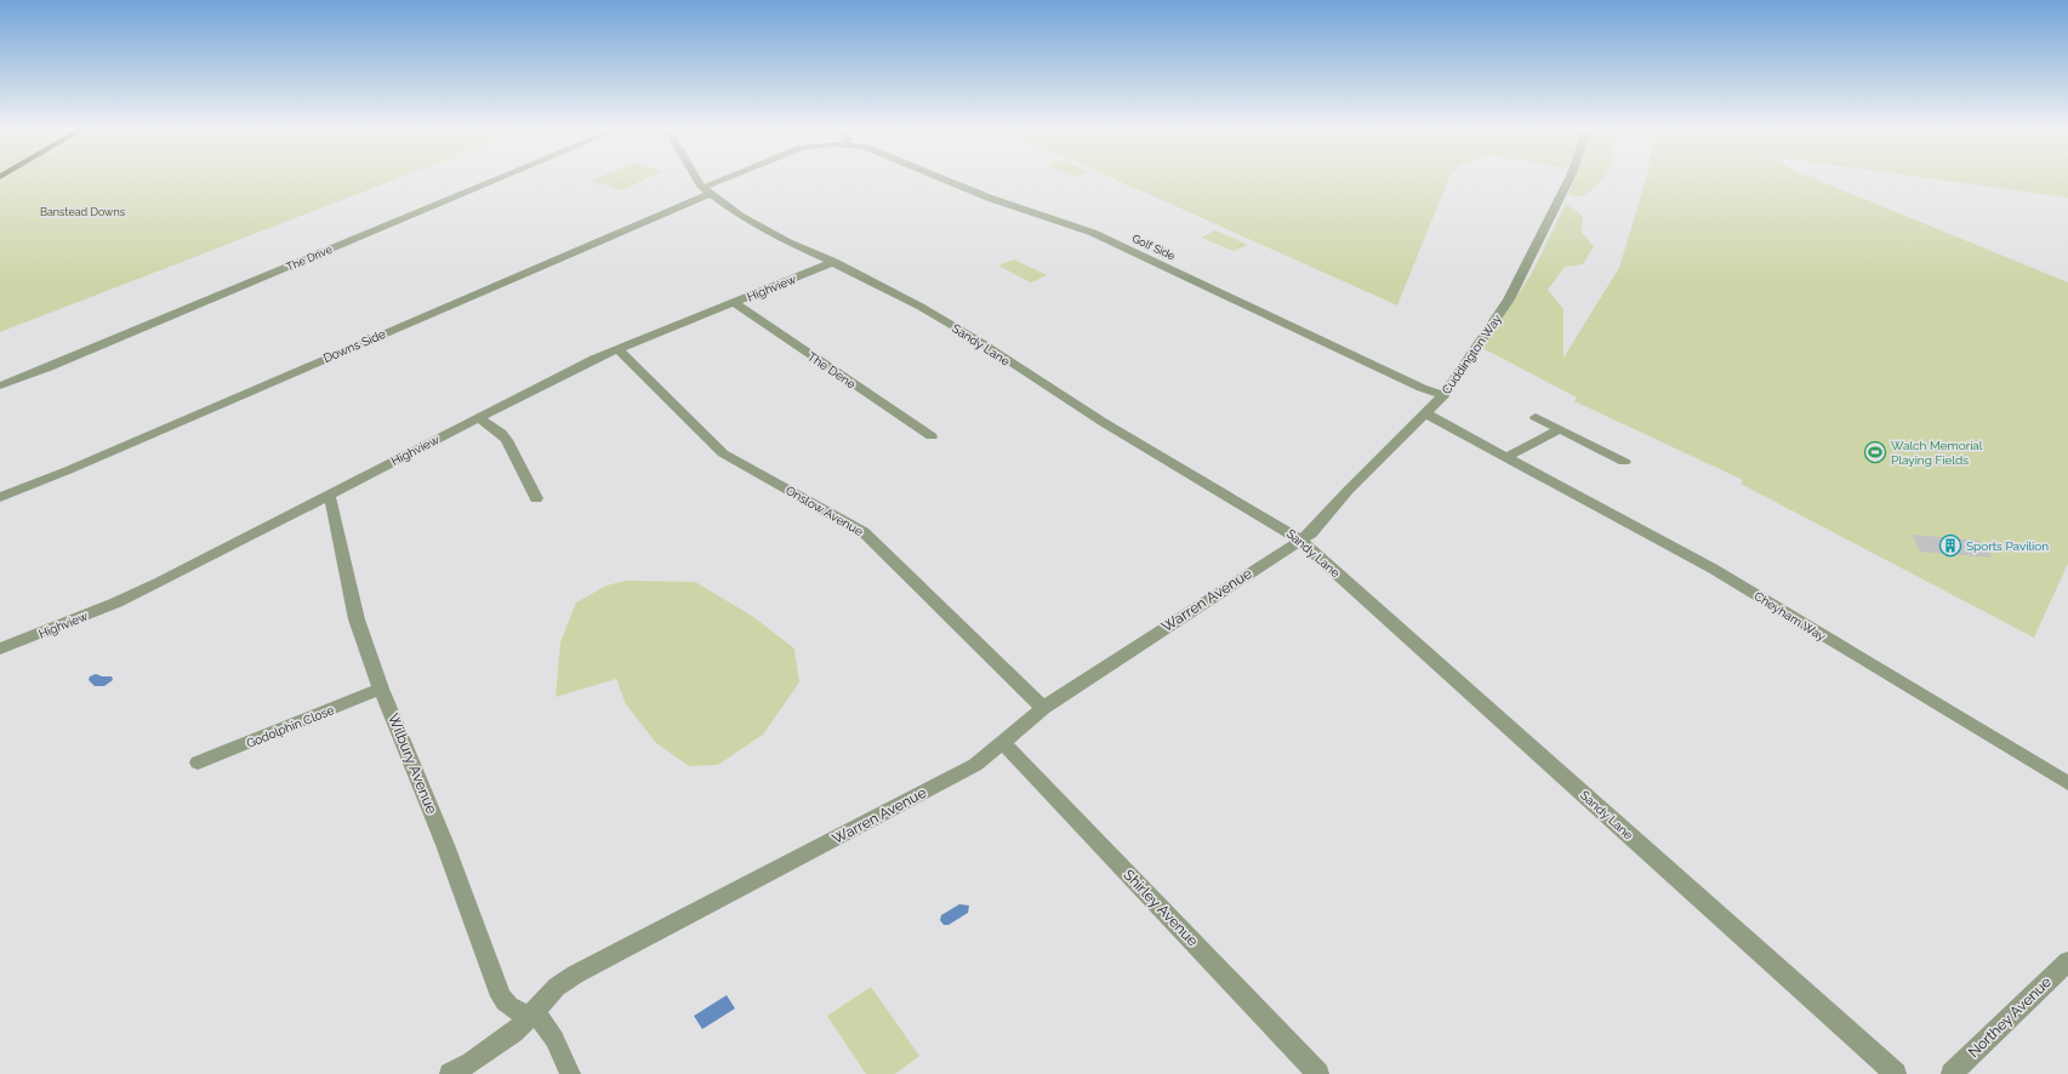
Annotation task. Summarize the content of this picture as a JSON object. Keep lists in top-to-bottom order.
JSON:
{
  "streets": {
    "street": [
      "Golf Side",
      "The Drive",
      "Highview",
      "Sandy Lane",
      "Downs Side",
      "Cuddington Way",
      "The Dene",
      "Onslow Avenue",
      "Warren Avenue",
      "Cheyham Way",
      "Godolphin Close",
      "Wilbury Avenue",
      "Shirley Avenue",
      "Northey Avenue"
    ]
  },
  "crossings": [
    ["Golf Side", "Sandy Lane"],
    ["Golf Side", "Downs Side"],
    ["Golf Side", "Cuddington Way"],
    ["Highview", "Sandy Lane"],
    ["Highview", "The Dene"],
    ["Highview", "Onslow Avenue"],
    ["Highview", "Wilbury Avenue"],
    ["Sandy Lane", "Downs Side"],
    ["Sandy Lane", "Cuddington Way"],
    ["Sandy Lane", "Warren Avenue"],
    ["Cuddington Way", "Warren Avenue"],
    ["Cuddington Way", "Cheyham Way"],
    ["Onslow Avenue", "Warren Avenue"],
    ["Warren Avenue", "Wilbury Avenue"],
    ["Warren Avenue", "Shirley Avenue"],
    ["Godolphin Close", "Wilbury Avenue"]
  ],
  "parks": ["Banstead Downs"],
  "places": {
    "sports": ["Walch Memorial Playing Fields"],
    "building": ["Sports Pavilion"]
  }
}
